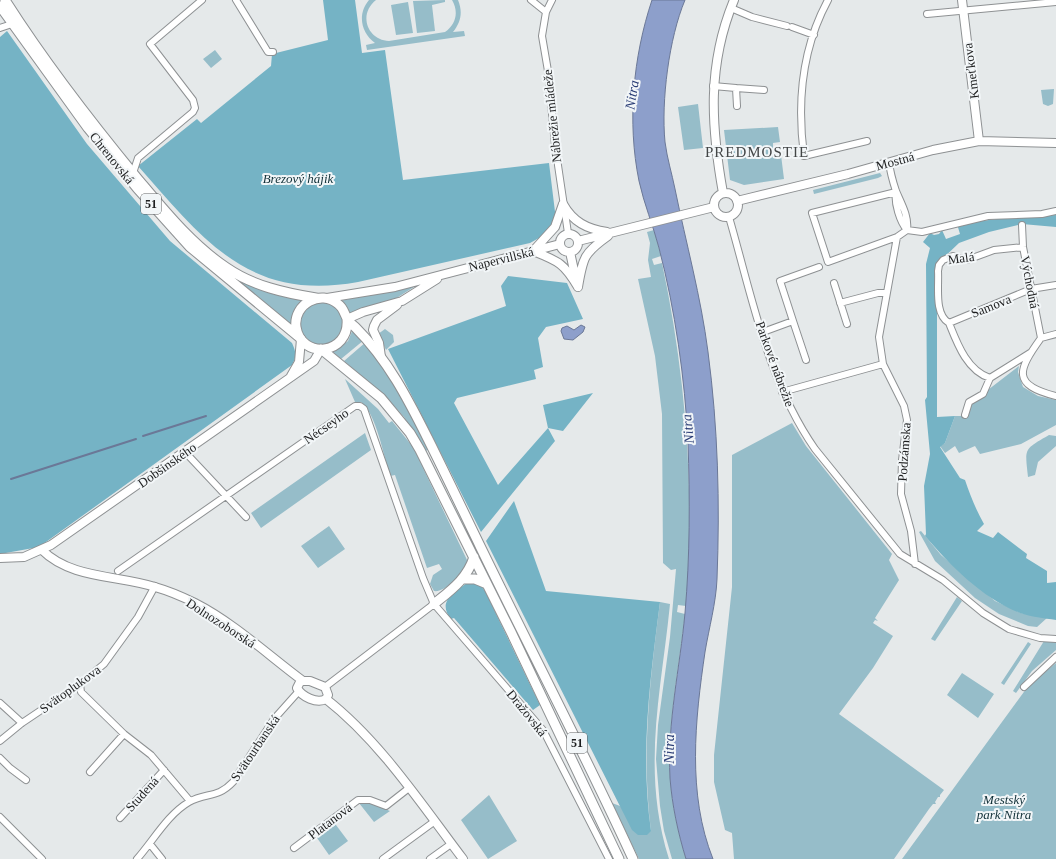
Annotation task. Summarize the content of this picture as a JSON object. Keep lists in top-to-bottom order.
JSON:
{
  "streets": {
    "main road": ["Chrenovská", "51"],
    "street": [
      "Kmeťkova",
      "Nábrežie mládeže",
      "Mostná",
      "Malá",
      "Napervillská",
      "Východná",
      "Samova",
      "Parkové nábrežie",
      "Nécseyho",
      "Podzámska",
      "Dobšinského",
      "Dolnozoborská",
      "Svätoplukova",
      "Dražovská",
      "Svätourbanská",
      "Studená",
      "Platanová"
    ]
  },
  "crossings": [
    ["Kmeťkova", "Mostná"],
    ["Nábrežie mládeže", "Napervillská"],
    ["Chrenovská", "51"],
    ["Chrenovská", "Napervillská"],
    ["Chrenovská", "Dobšinského"],
    ["Mostná", "Parkové nábrežie"],
    ["51", "Napervillská"],
    ["51", "Dobšinského"],
    ["Malá", "Východná"],
    ["Malá", "Samova"],
    ["Napervillská", "Dobšinského"],
    ["Východná", "Samova"],
    ["Parkové nábrežie", "Podzámska"],
    ["Nécseyho", "Dražovská"],
    ["Dobšinského", "Dolnozoborská"],
    ["Dolnozoborská", "Svätoplukova"],
    ["Svätoplukova", "Studená"],
    ["Svätourbanská", "Studená"]
  ],
  "districts": ["PREDMOSTIE"],
  "water": ["Nitra"],
  "parks": ["Brezový hájik", "Mestský park Nitra"]
}
